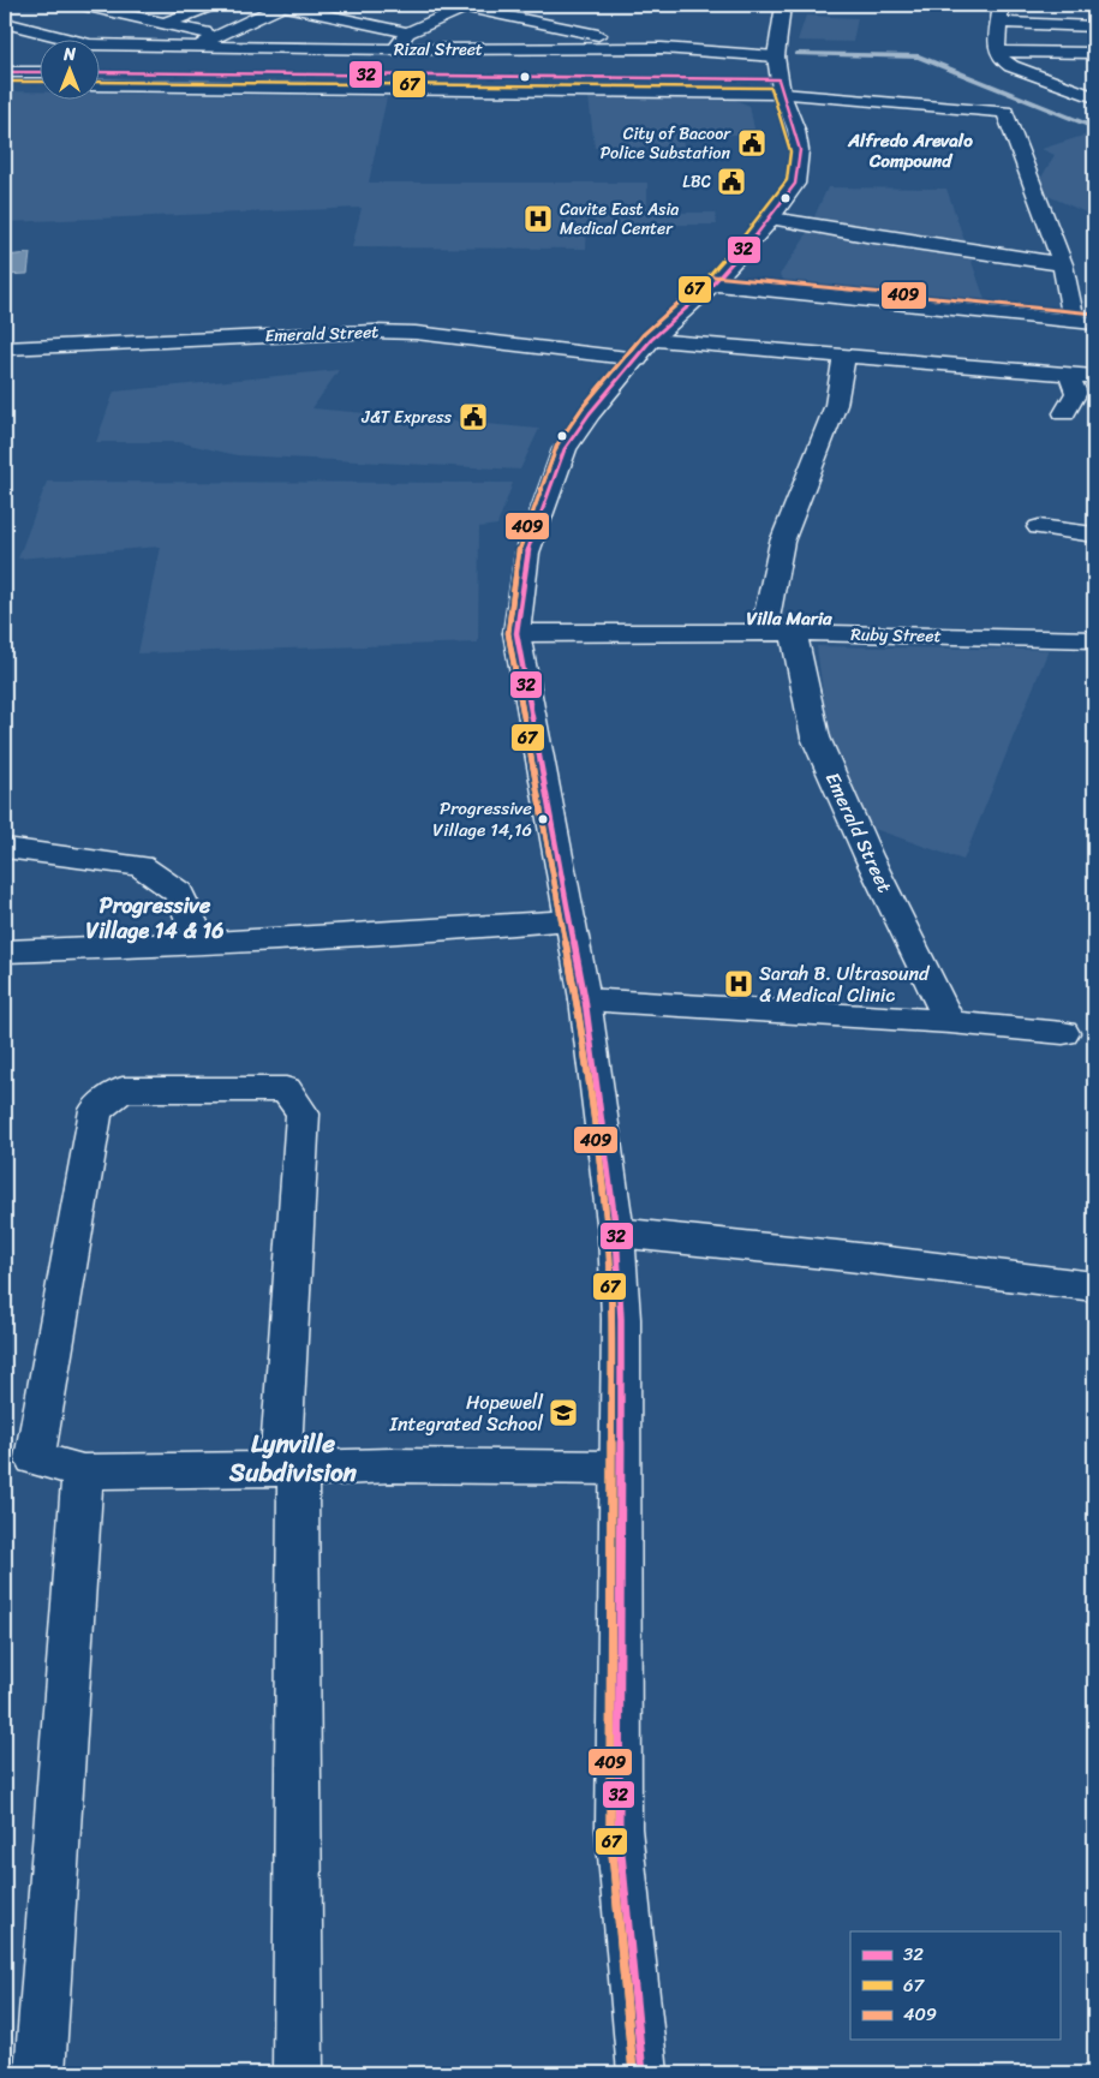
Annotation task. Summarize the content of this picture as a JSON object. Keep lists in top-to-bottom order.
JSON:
{
  "streets": {
    "street": ["Rizal Street", "Emerald Street", "Ruby Street"]
  },
  "crossings": [
    ["Emerald Street", "Ruby Street"]
  ],
  "districts": [
    "Alfredo Arevalo Compound",
    "Villa Maria",
    "Progressive Village 14 & 16",
    "Lynville Subdivision"
  ],
  "places": {
    "public building": ["City of Bacoor Police Substation", "LBC", "J&T Express"],
    "hospital": ["Cavite East Asia Medical Center", "Sarah B. Ultrasound & Medical Clinic"],
    "other": ["Progressive Village 14,16"],
    "school or university": ["Hopewell Integrated School"]
  },
  "lines": ["transit line 32", "transit line 67", "transit line 409"],
  "legend": ["32", "67", "409"],
  "north": "top"
}
